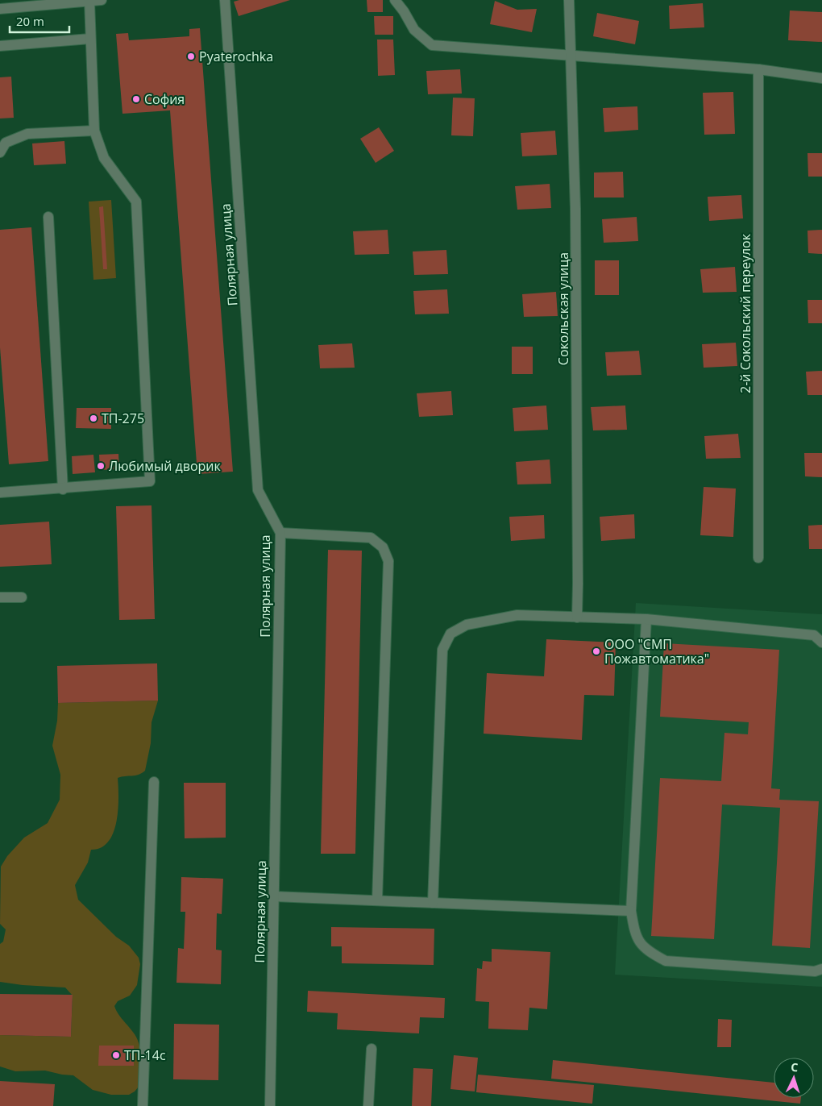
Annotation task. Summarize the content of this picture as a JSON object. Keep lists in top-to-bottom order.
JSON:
{
  "streets": {
    "street": ["Полярная улица", "Сокольская улица", "2-й Сокольский переулок"]
  },
  "places": [
    "Pyaterochka",
    "София",
    "ТП-275",
    "Любимый дворик",
    "ООО \"СМП Пожавтоматика\"",
    "ТП-14с"
  ],
  "scale_bar": "20 m",
  "north": "top"
}
